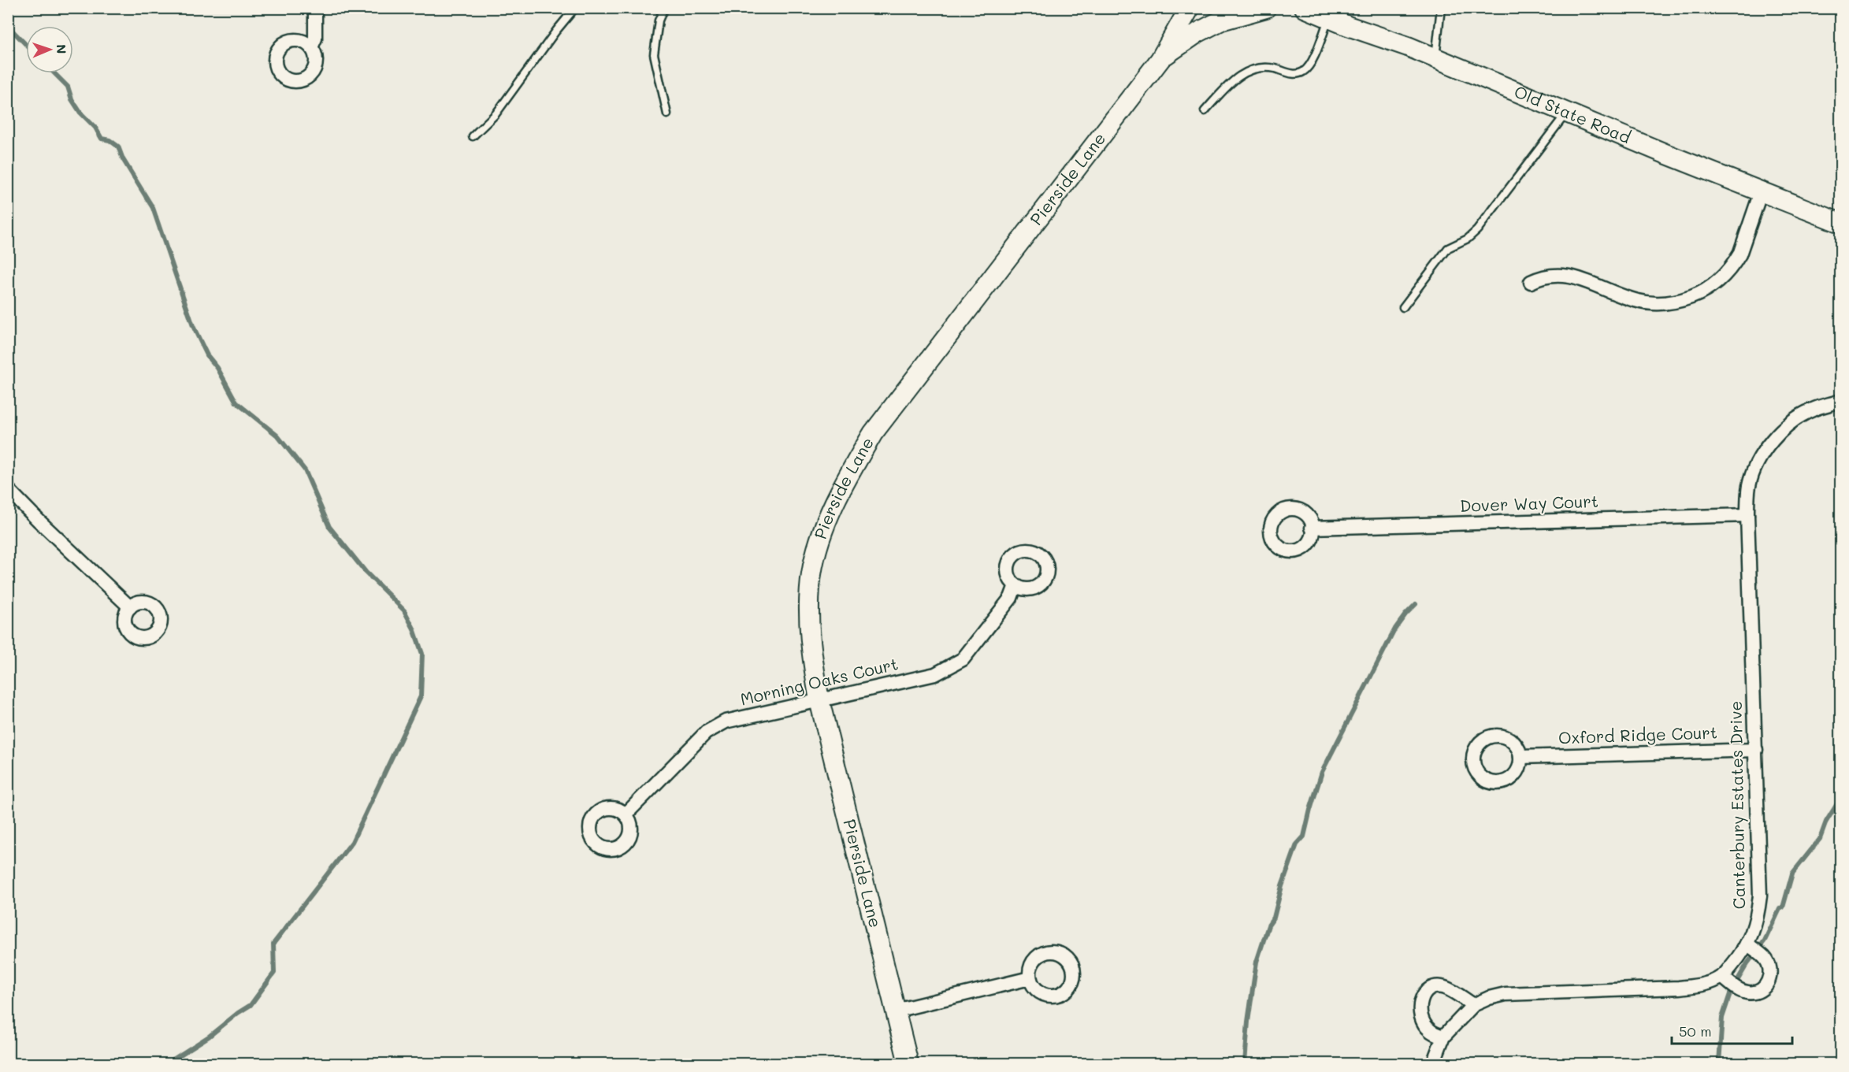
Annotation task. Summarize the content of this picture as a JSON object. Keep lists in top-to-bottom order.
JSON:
{
  "streets": {
    "street": [
      "Old State Road",
      "Pierside Lane",
      "Dover Way Court",
      "Morning Oaks Court",
      "Oxford Ridge Court",
      "Canterbury Estates Drive"
    ]
  },
  "crossings": [
    ["Pierside Lane", "Morning Oaks Court"],
    ["Dover Way Court", "Canterbury Estates Drive"],
    ["Oxford Ridge Court", "Canterbury Estates Drive"]
  ],
  "scale_bar": "50 m",
  "north": "right"
}
